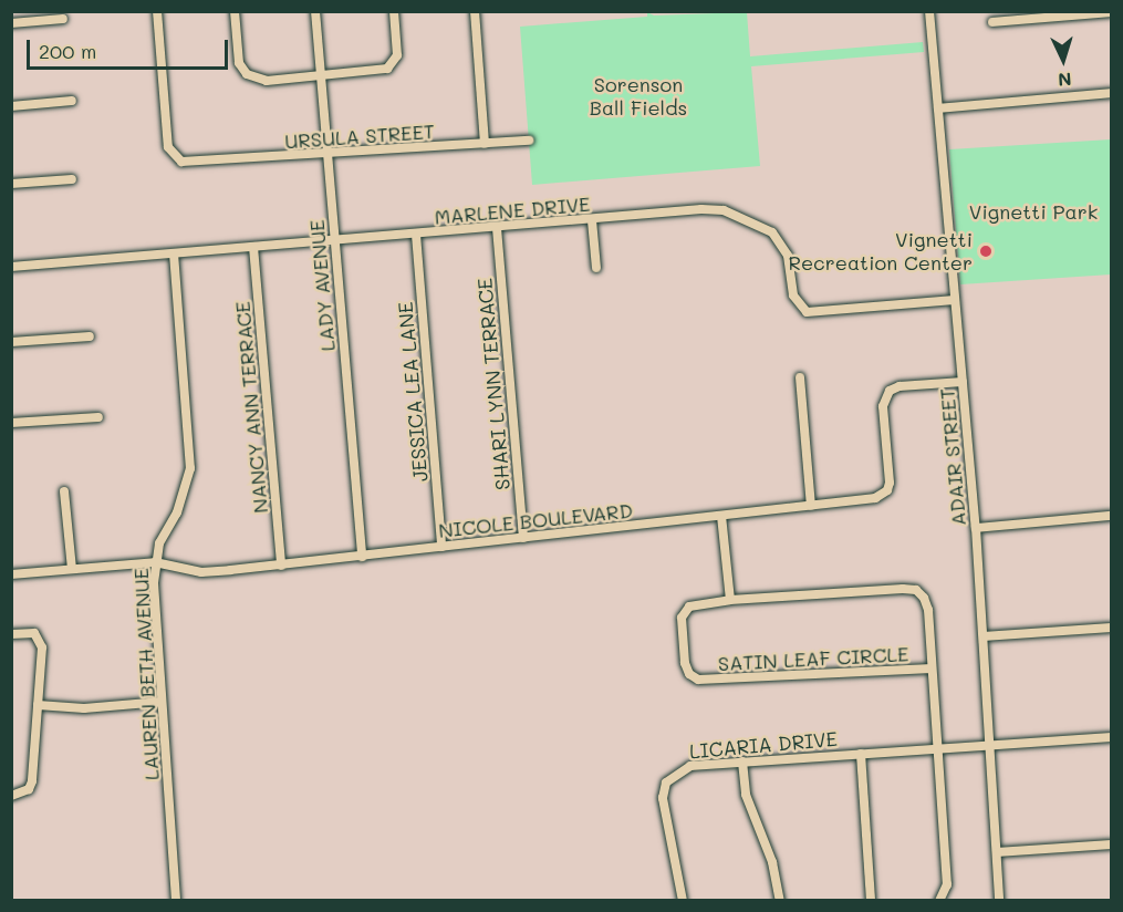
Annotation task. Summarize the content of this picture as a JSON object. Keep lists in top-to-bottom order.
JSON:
{
  "streets": {
    "street": [
      "URSULA STREET",
      "MARLENE DRIVE",
      "LADY AVENUE",
      "SHARI LYNN TERRACE",
      "JESSICA LEA LANE",
      "NANCY ANN TERRACE",
      "ADAIR STREET",
      "NICOLE BOULEVARD",
      "SATIN LEAF CIRCLE",
      "LAUREN BETH AVENUE",
      "LICARIA DRIVE"
    ]
  },
  "crossings": [
    ["URSULA STREET", "LADY AVENUE"],
    ["MARLENE DRIVE", "LADY AVENUE"],
    ["MARLENE DRIVE", "SHARI LYNN TERRACE"],
    ["MARLENE DRIVE", "JESSICA LEA LANE"],
    ["MARLENE DRIVE", "NANCY ANN TERRACE"],
    ["MARLENE DRIVE", "ADAIR STREET"],
    ["MARLENE DRIVE", "LAUREN BETH AVENUE"],
    ["LADY AVENUE", "NICOLE BOULEVARD"],
    ["SHARI LYNN TERRACE", "NICOLE BOULEVARD"],
    ["JESSICA LEA LANE", "NICOLE BOULEVARD"],
    ["NANCY ANN TERRACE", "NICOLE BOULEVARD"],
    ["ADAIR STREET", "NICOLE BOULEVARD"],
    ["ADAIR STREET", "LICARIA DRIVE"],
    ["NICOLE BOULEVARD", "LAUREN BETH AVENUE"]
  ],
  "parks": ["Sorenson Ball Fields", "Vignetti Park"],
  "places": ["Vignetti Recreation Center"],
  "scale_bar": "200 m",
  "north": "bottom"
}
